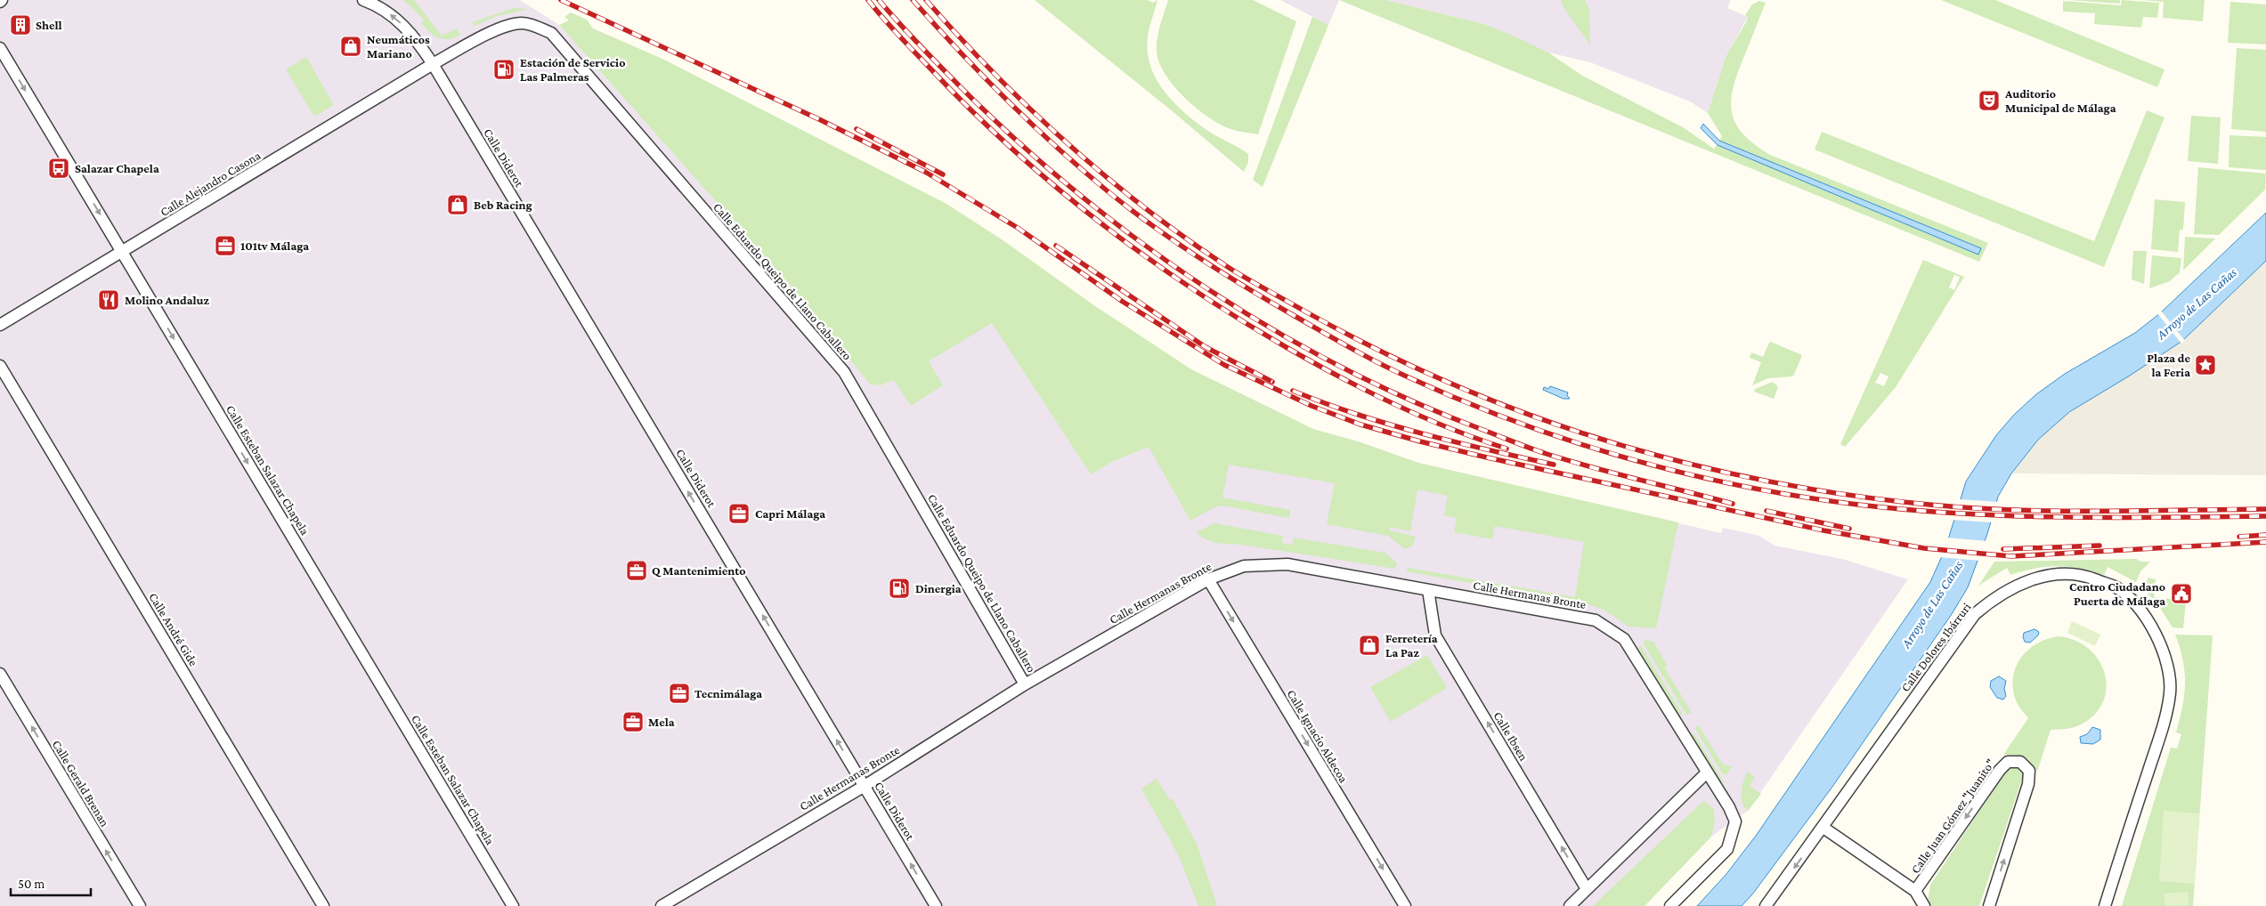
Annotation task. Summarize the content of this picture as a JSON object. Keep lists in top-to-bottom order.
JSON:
{
  "streets": {
    "street": [
      "Calle Diderot",
      "Calle Alejandro Casona",
      "Calle Eduardo Queipo de Llano Caballero",
      "Calle Esteban Salazar Chapela",
      "Calle Hermanas Bronte",
      "Calle André Gide",
      "Calle Dolores Ibárruri",
      "Calle Ignacio Aldecoa",
      "Calle Ibsen",
      "Calle Gerald Brenan",
      "Calle Juan Gómez \"Juanito\""
    ]
  },
  "crossings": [
    ["Calle Diderot", "Calle Alejandro Casona"],
    ["Calle Diderot", "Calle Eduardo Queipo de Llano Caballero"],
    ["Calle Diderot", "Calle Hermanas Bronte"],
    ["Calle Alejandro Casona", "Calle Eduardo Queipo de Llano Caballero"],
    ["Calle Alejandro Casona", "Calle Esteban Salazar Chapela"],
    ["Calle Eduardo Queipo de Llano Caballero", "Calle Hermanas Bronte"],
    ["Calle Hermanas Bronte", "Calle Ignacio Aldecoa"],
    ["Calle Hermanas Bronte", "Calle Ibsen"]
  ],
  "one_way": [
    "Calle Diderot",
    "Calle Esteban Salazar Chapela",
    "Calle Ignacio Aldecoa",
    "Calle Ibsen",
    "Calle Gerald Brenan"
  ],
  "water": ["Arroyo de Las Cañas"],
  "places": {
    "building": ["Shell"],
    "shop": ["Neumáticos Mariano", "Beb Racing", "Ferretería La Paz"],
    "fuel station": ["Estación de Servicio Las Palmeras", "Dinergia"],
    "theatre": ["Auditorio Municipal de Málaga"],
    "bus stop": ["Salazar Chapela"],
    "office": [
      "101tv Málaga",
      "Capri Málaga",
      "Q Mantenimiento",
      "Tecnimálaga",
      "Mela"
    ],
    "restaurant": ["Molino Andaluz"],
    "place": ["Plaza de la Feria"],
    "public building": ["Centro Ciudadano Puerta de Málaga"]
  },
  "scale_bar": "50 m"
}
